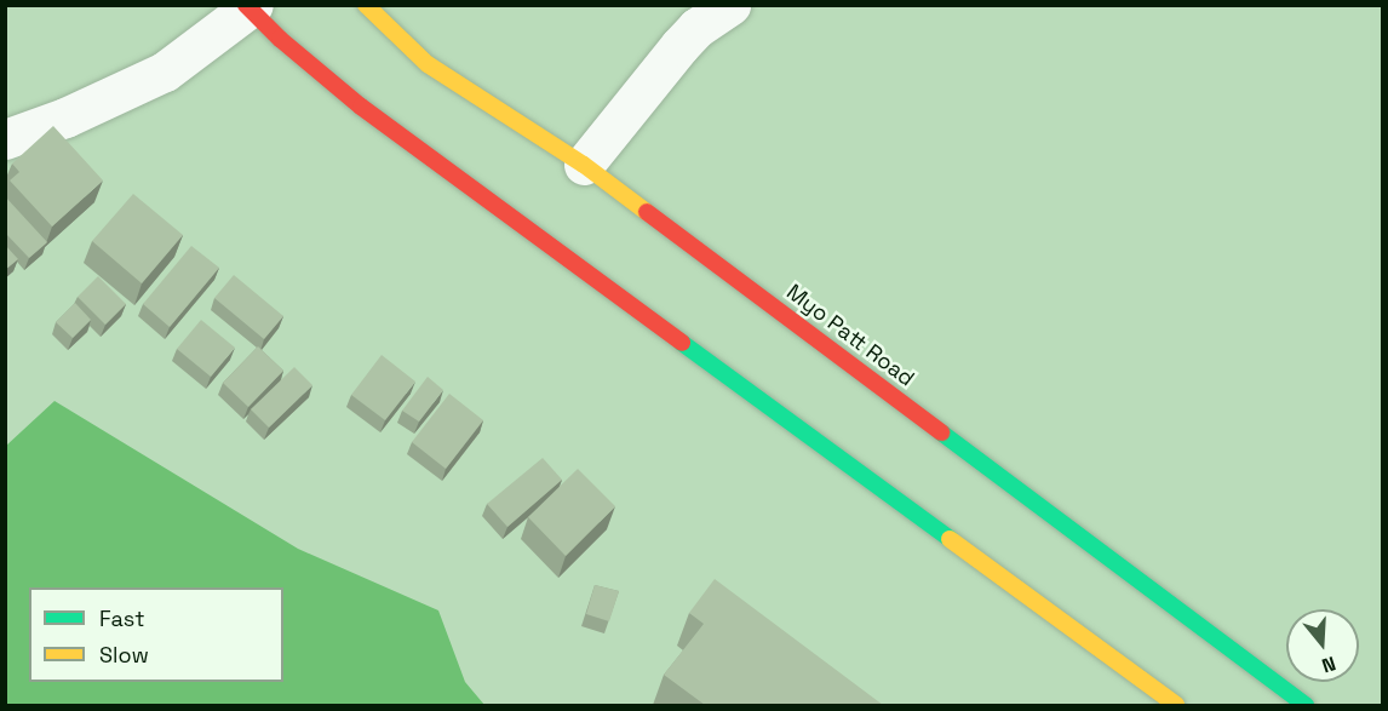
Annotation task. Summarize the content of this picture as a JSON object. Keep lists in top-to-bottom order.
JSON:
{
  "streets": {
    "main road": ["Myo Patt Road"]
  },
  "legend": ["Fast", "Slow"],
  "north": "bottom"
}
